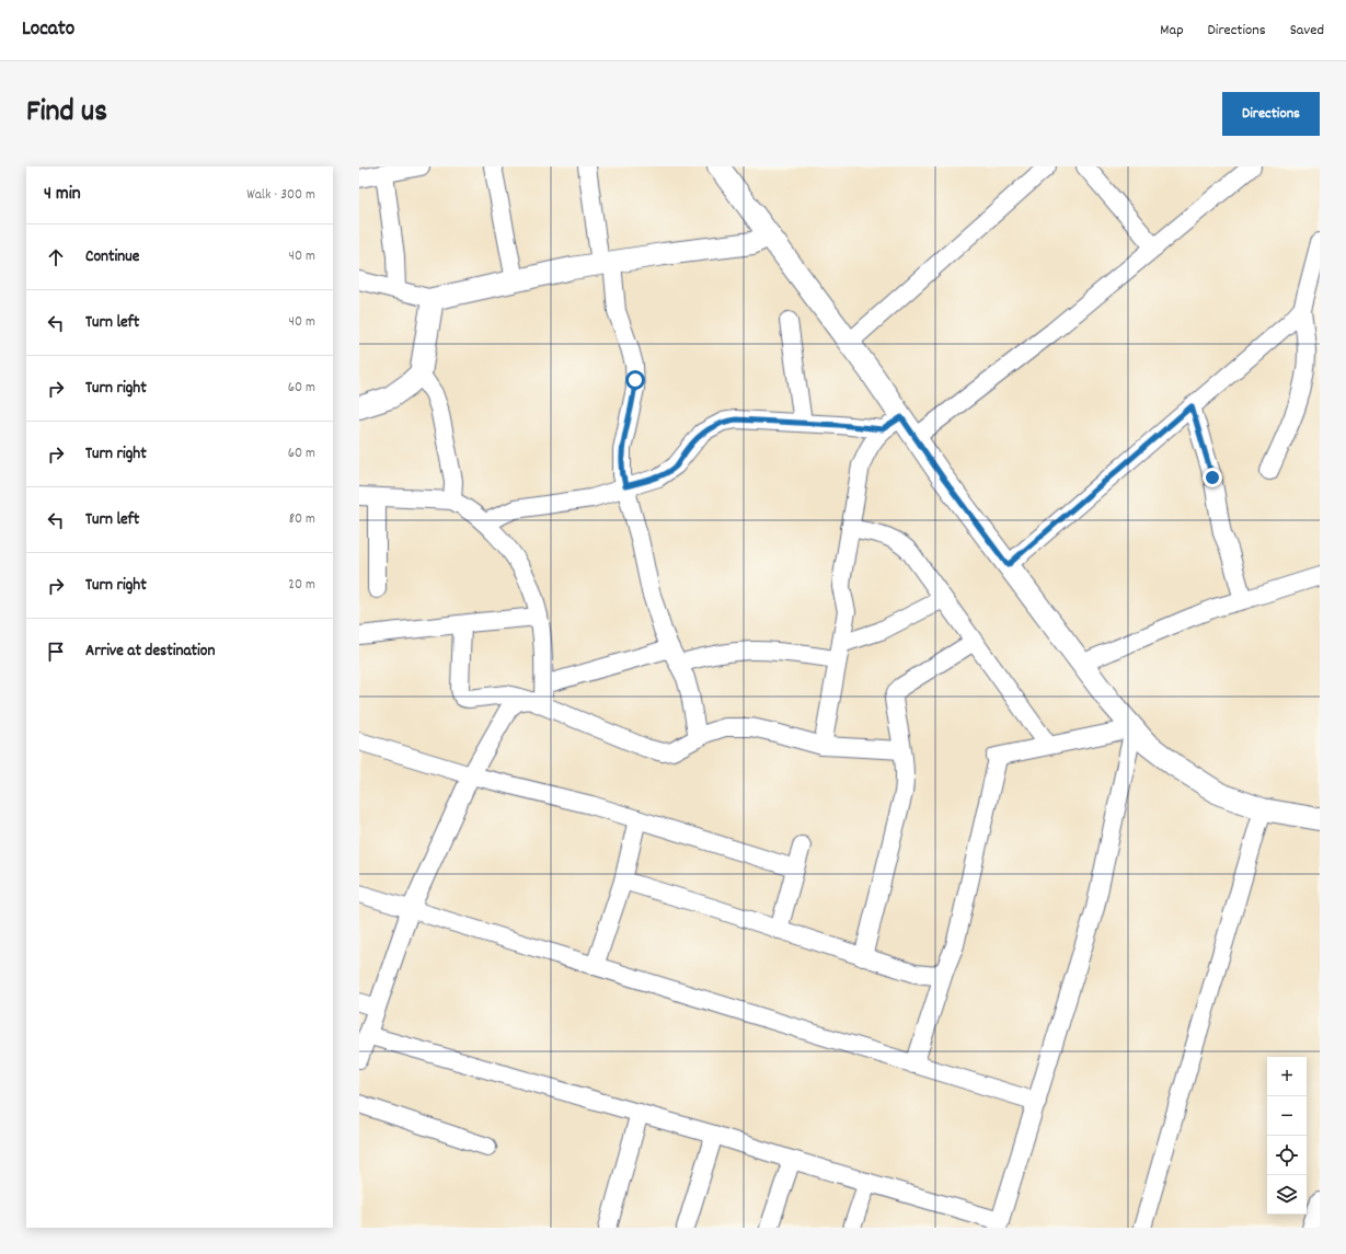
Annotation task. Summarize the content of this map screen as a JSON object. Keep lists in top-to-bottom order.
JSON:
{
  "page": {
    "header": "Locato",
    "nav": ["Map", "Directions", "Saved"],
    "title": "Find us",
    "buttons": "Directions",
    "heading": ["4 min", "Walk · 300 m"],
    "list": [
      ["Continue", "40 m"],
      ["Turn left", "40 m"],
      ["Turn right", "60 m"],
      ["Turn right", "60 m"],
      ["Turn left", "80 m"],
      ["Turn right", "20 m"],
      "Arrive at destination"
    ],
    "map_buttons": ["+", "−"]
  }
}
